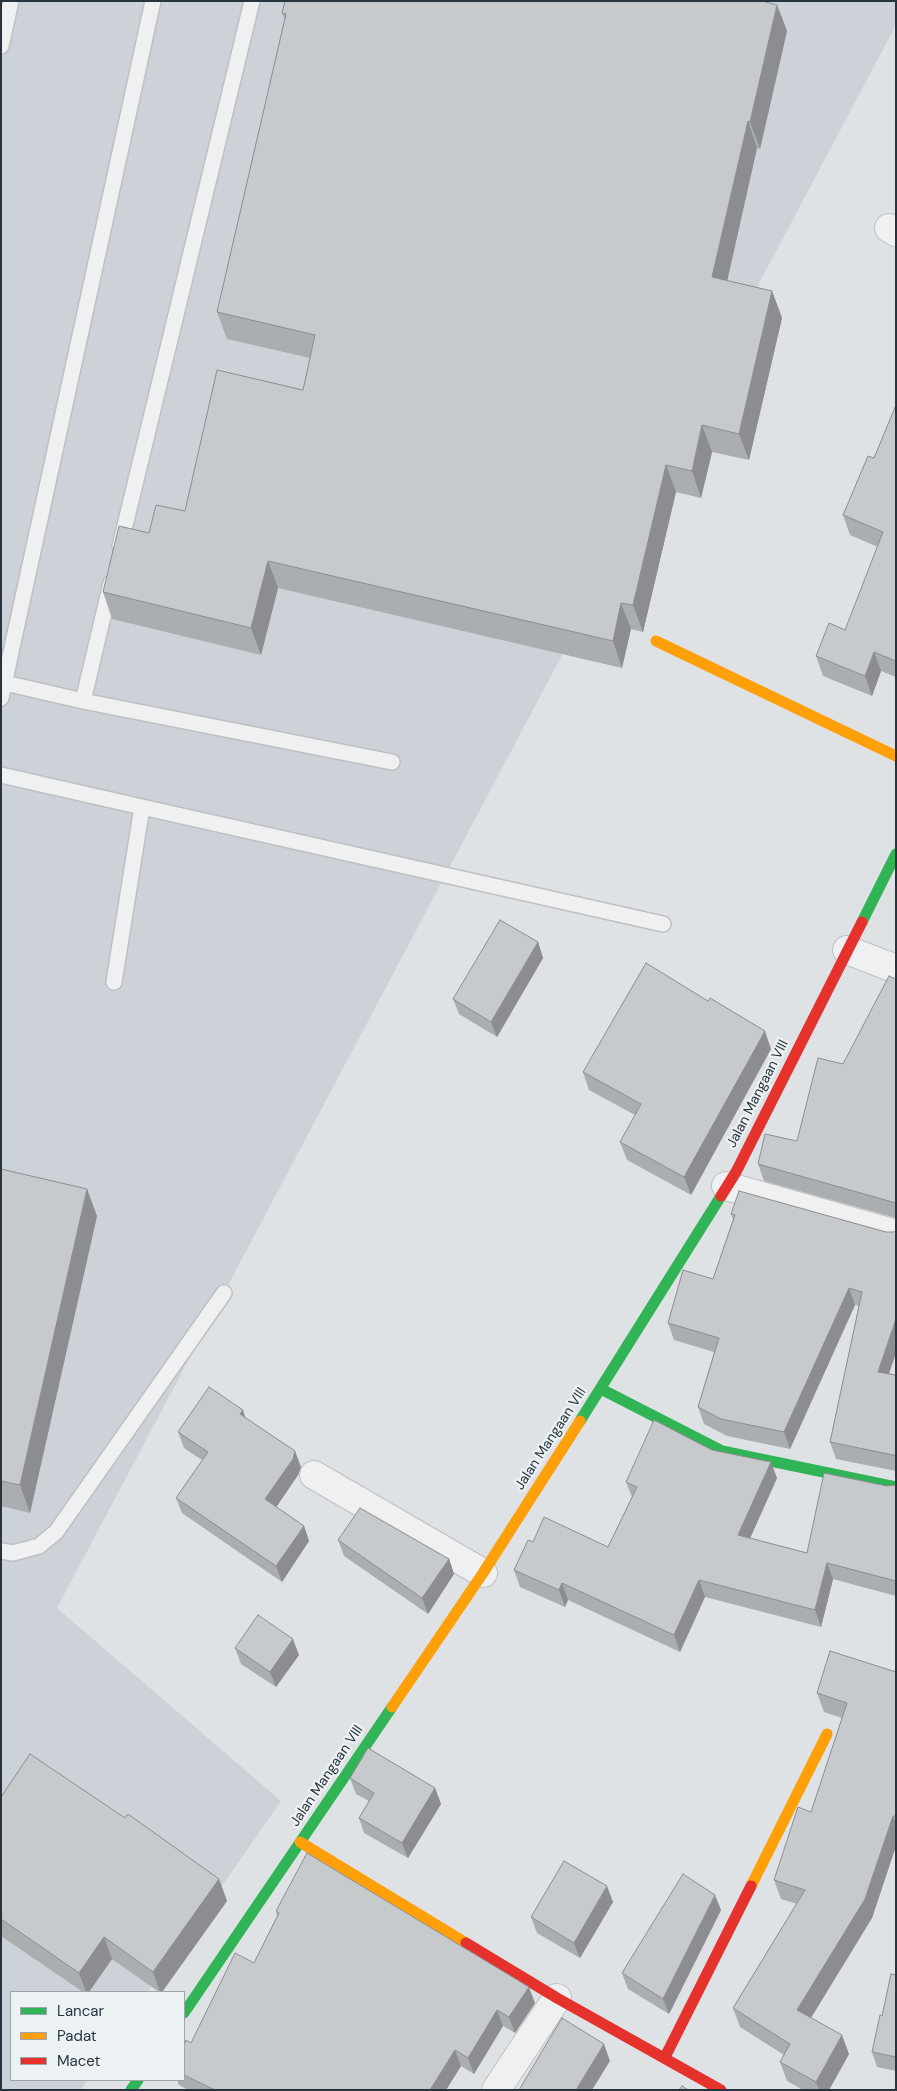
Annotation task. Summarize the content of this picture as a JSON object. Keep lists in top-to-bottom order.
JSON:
{
  "streets": {
    "street": ["Jalan Mangaan VIII"]
  },
  "legend": ["Lancar", "Padat", "Macet"]
}
